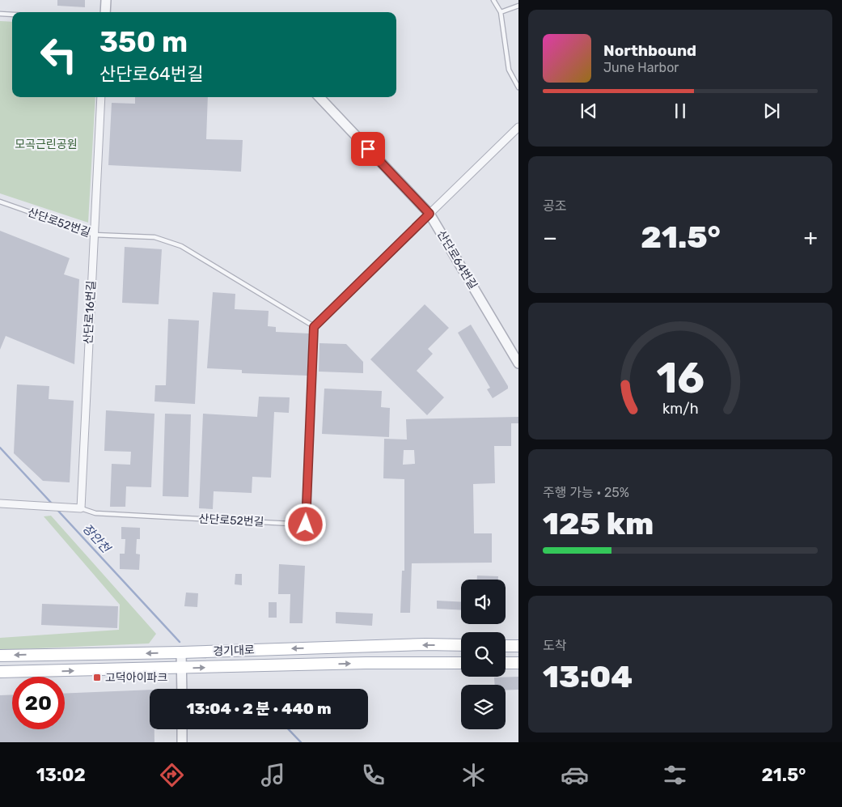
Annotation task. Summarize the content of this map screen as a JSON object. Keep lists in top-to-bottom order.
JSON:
{
  "streets": {
    "main road": ["경기대로"],
    "street": ["산단로64번길", "산단로16번길"],
    "lane": ["산단로52번길"]
  },
  "crossings": [
    ["산단로52번길", "산단로16번길"]
  ],
  "water": ["장안천"],
  "parks": ["모곡근린공원"],
  "places": {
    "transit": ["고덕아이파크"]
  },
  "page": {
    "turn": ["350 m", "산단로64번길"],
    "song": ["Northbound", "June Harbor"],
    "tile": [
      "공조",
      ["주행 가능 · 25%", "125 km"],
      ["도착", "13:04"]
    ],
    "heat": ["−", "21.5°", "+"],
    "limit": "20",
    "trip": "13:04 · 2 분 · 440 m",
    "tabs": ["13:02", "21.5°"],
    "gauge": ["16", "km/h"]
  }
}
